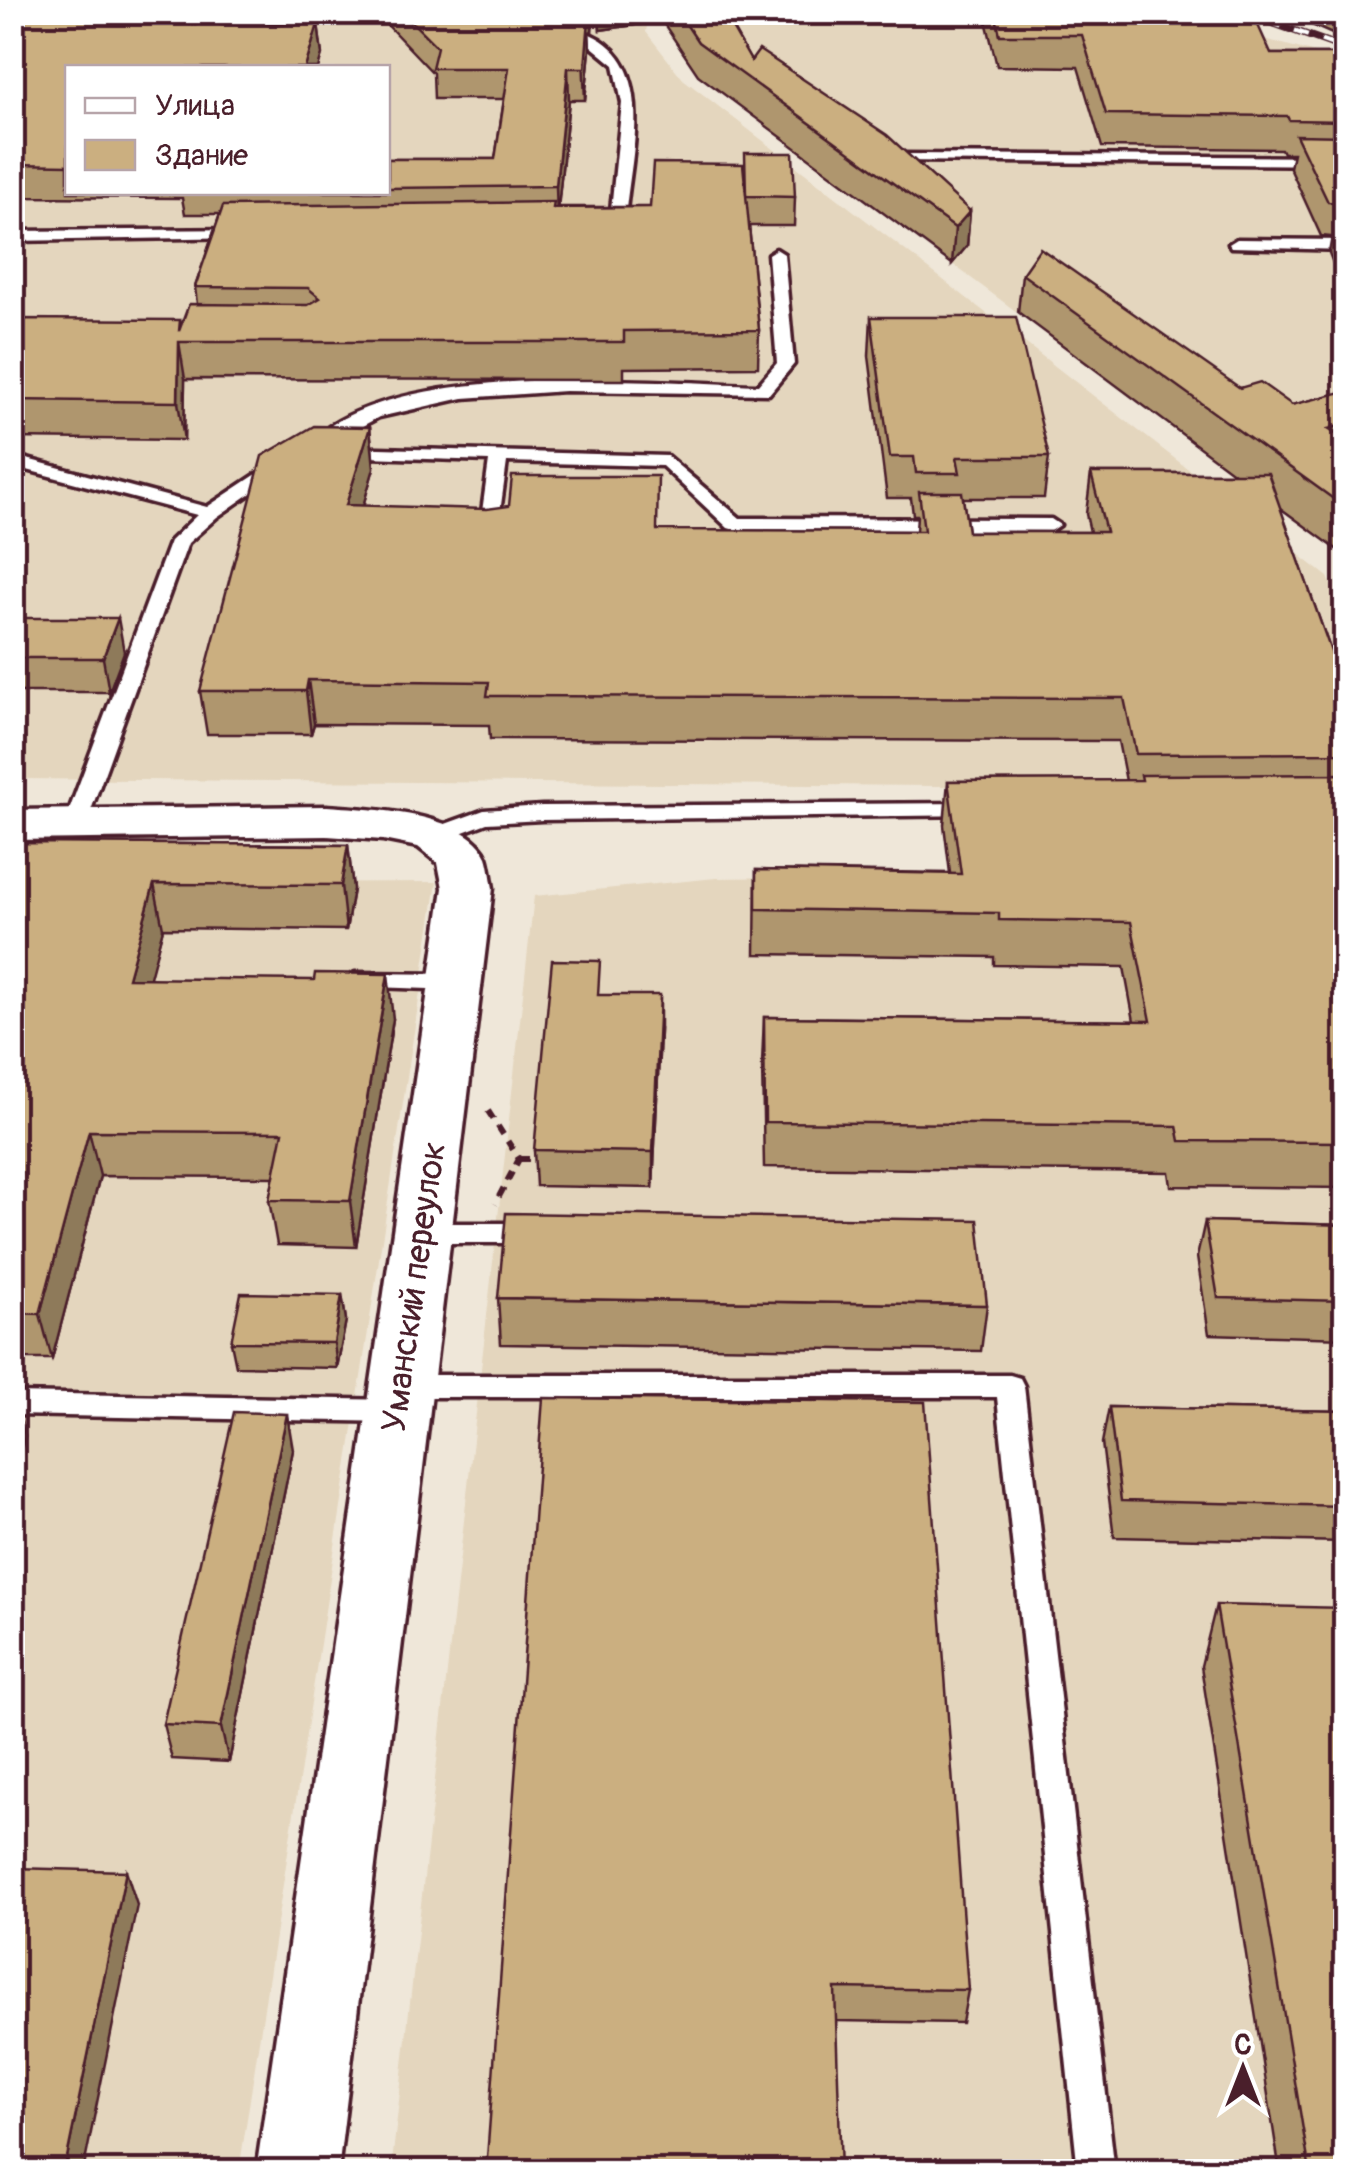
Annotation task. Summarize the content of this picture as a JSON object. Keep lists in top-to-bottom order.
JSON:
{
  "streets": {
    "street": ["Уманский переулок"]
  },
  "legend": ["Улица", "Здание"],
  "north": "top"
}
